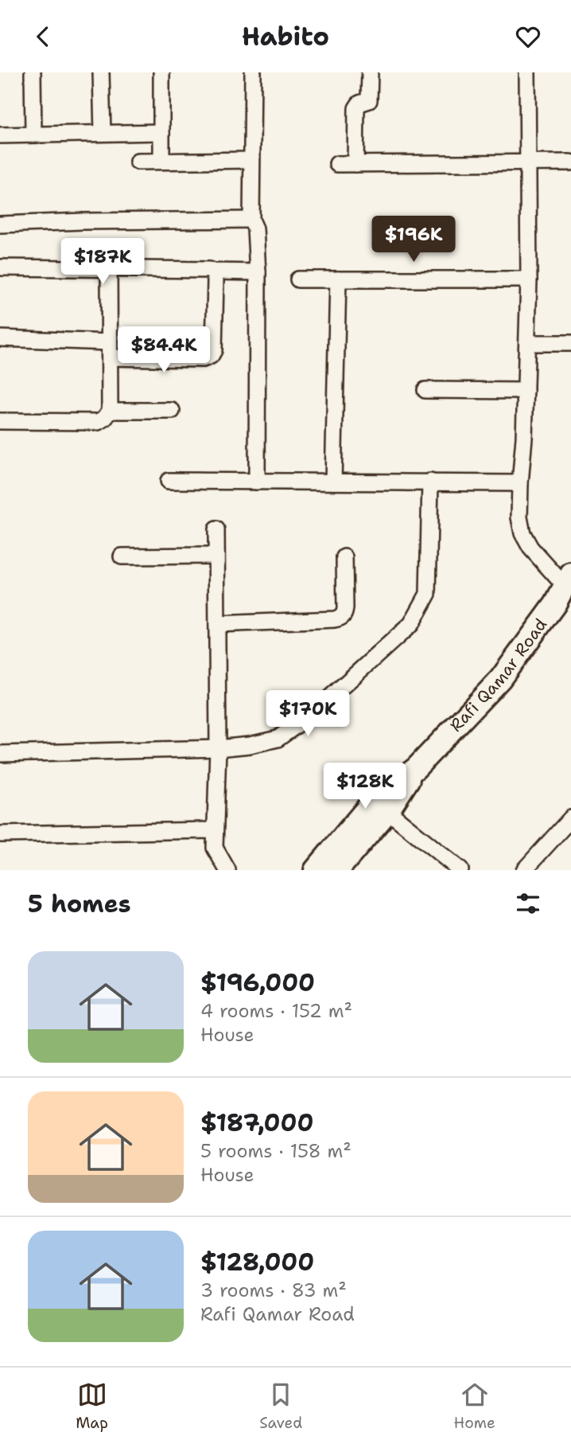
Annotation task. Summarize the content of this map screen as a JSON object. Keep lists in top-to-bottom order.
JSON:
{
  "streets": {
    "street": ["Rafi Qamar Road"]
  },
  "page": {
    "header": "Habito",
    "price": [
      "$196K",
      "$187K",
      "$84.4K",
      "$170K",
      "$128K"
    ],
    "heading": "5 homes",
    "list": [
      {
        "name": "$196,000",
        "note": "4 rooms · 152 m² · House"
      },
      {
        "name": "$187,000",
        "note": "5 rooms · 158 m² · House"
      },
      {
        "name": "$128,000",
        "note": "3 rooms · 83 m² · Rafi Qamar Road"
      }
    ],
    "tabs": ["Map", "Saved", "Home"]
  }
}
